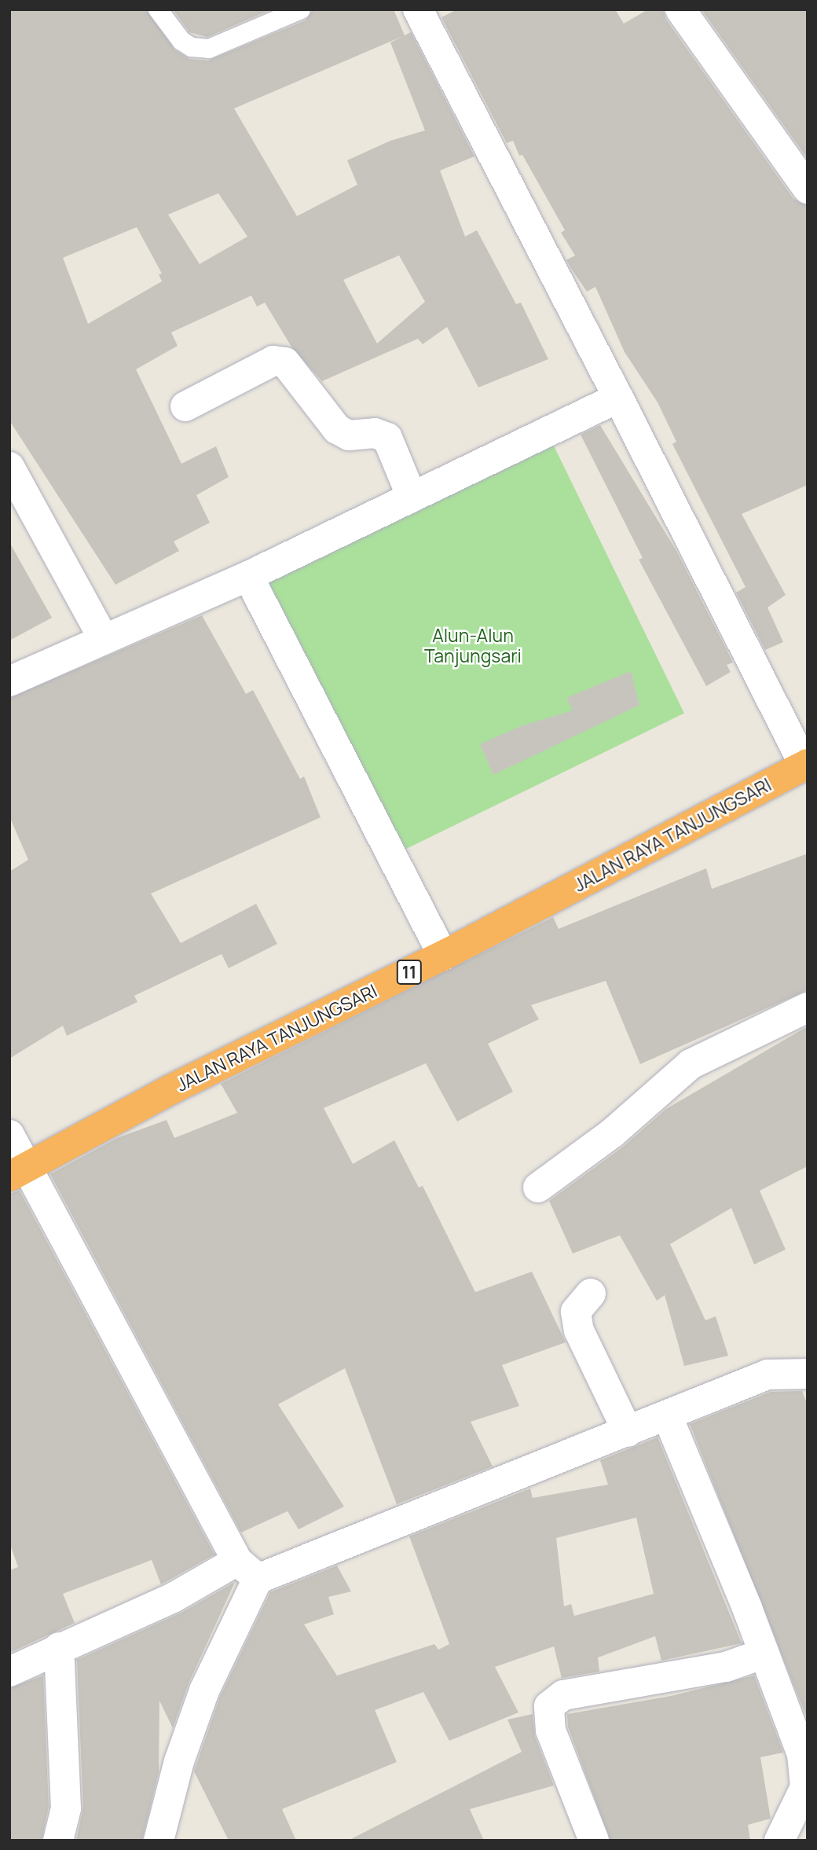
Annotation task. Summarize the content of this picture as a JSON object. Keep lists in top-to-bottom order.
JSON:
{
  "streets": {
    "highway": ["JALAN RAYA TANJUNGSARI", "11"]
  },
  "parks": ["Alun-Alun Tanjungsari"]
}
